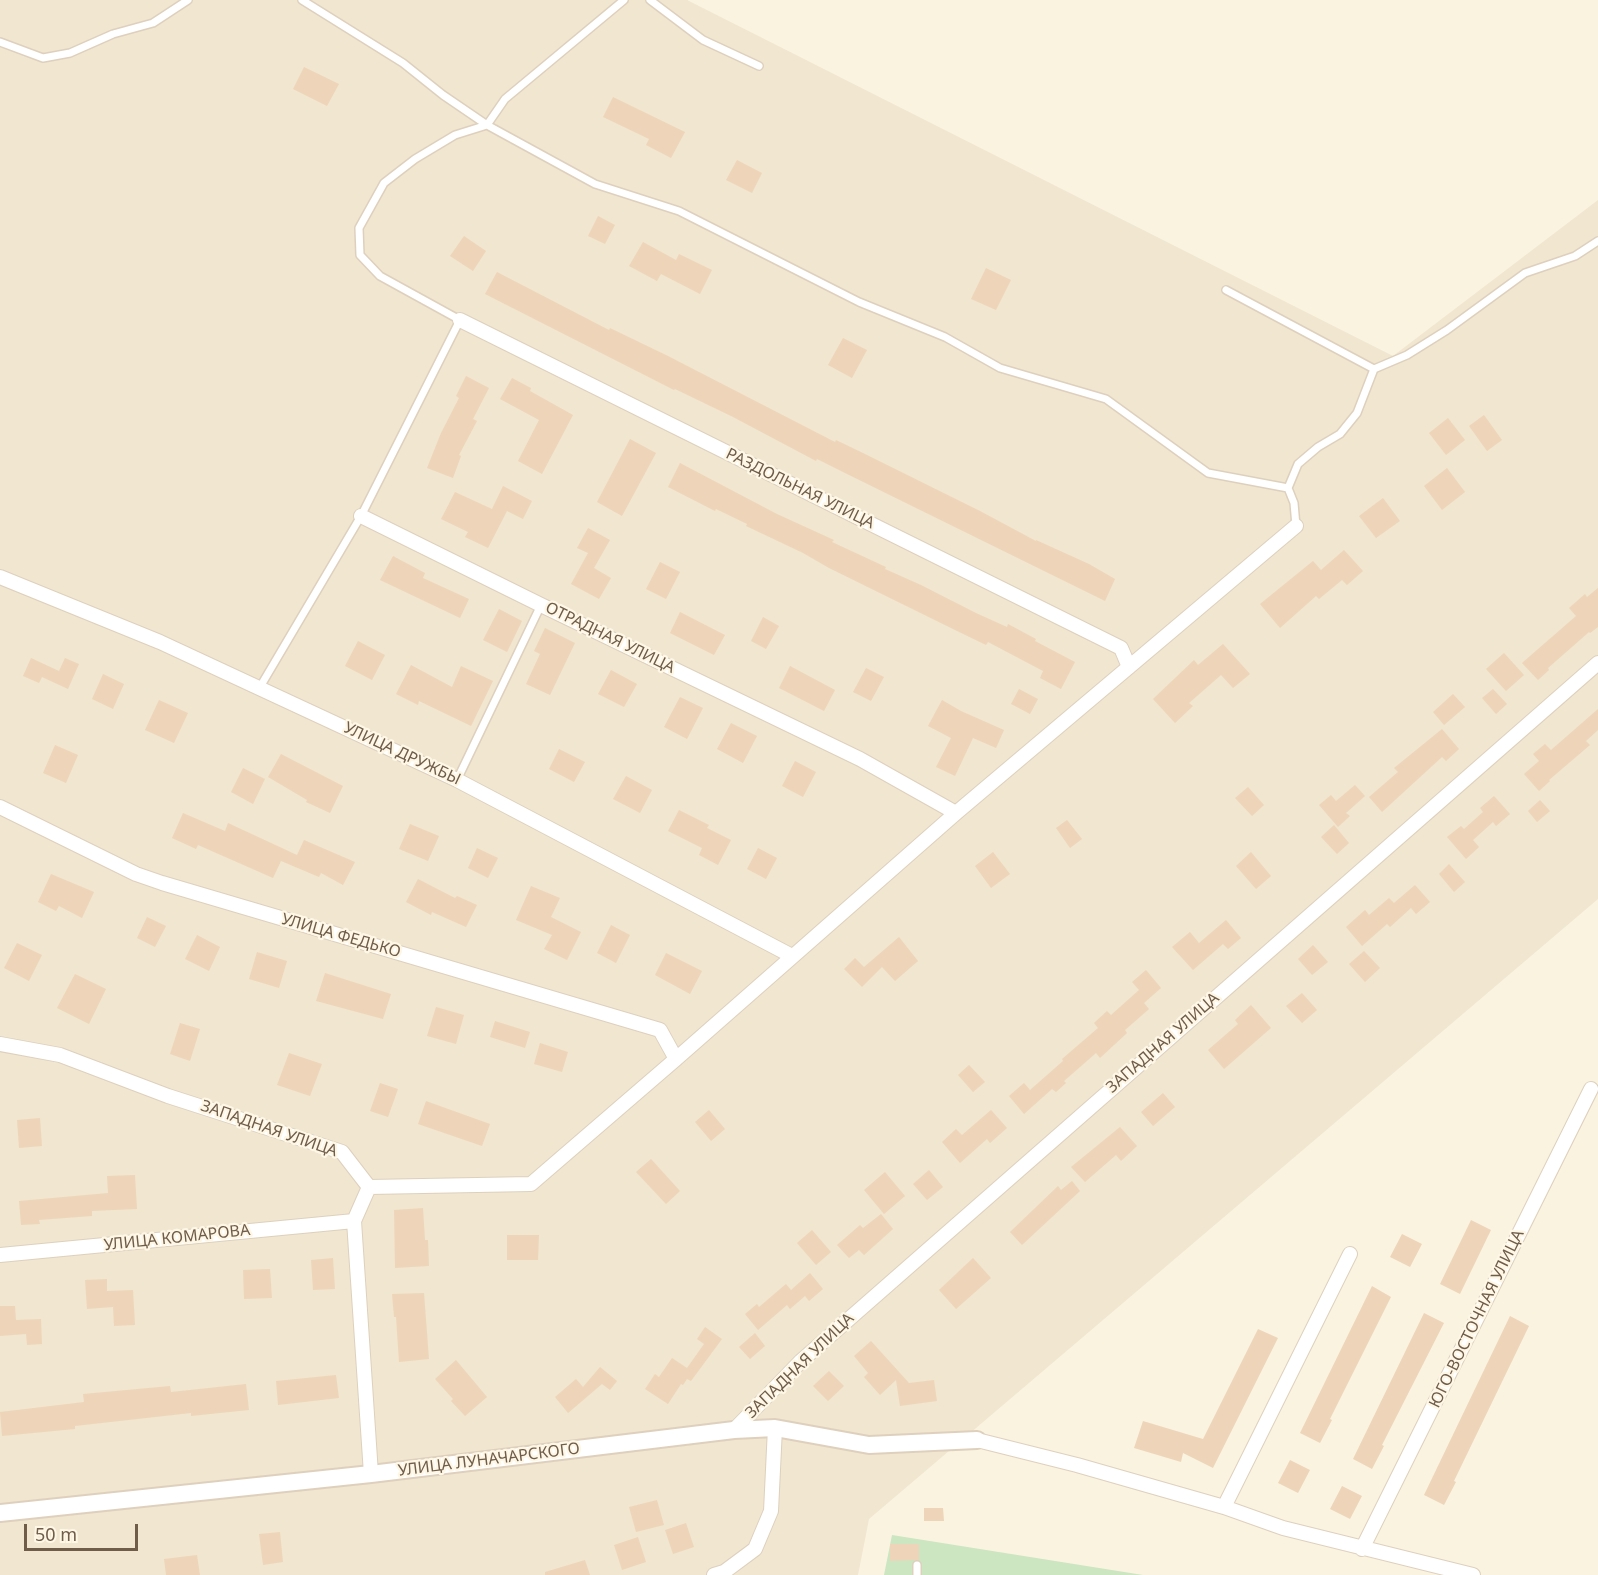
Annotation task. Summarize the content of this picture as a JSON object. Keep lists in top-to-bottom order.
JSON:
{
  "streets": {
    "street": [
      "РАЗДОЛЬНАЯ УЛИЦА",
      "ОТРАДНАЯ УЛИЦА",
      "УЛИЦА ДРУЖБЫ",
      "УЛИЦА ФЕДЬКО",
      "ЗАПАДНАЯ УЛИЦА",
      "УЛИЦА КОМАРОВА",
      "ЮГО-ВОСТОЧНАЯ УЛИЦА",
      "УЛИЦА ЛУНАЧАРСКОГО"
    ]
  },
  "crossings": [
    ["ЗАПАДНАЯ УЛИЦА", "УЛИЦА ЛУНАЧАРСКОГО"]
  ],
  "scale_bar": "50 m"
}
